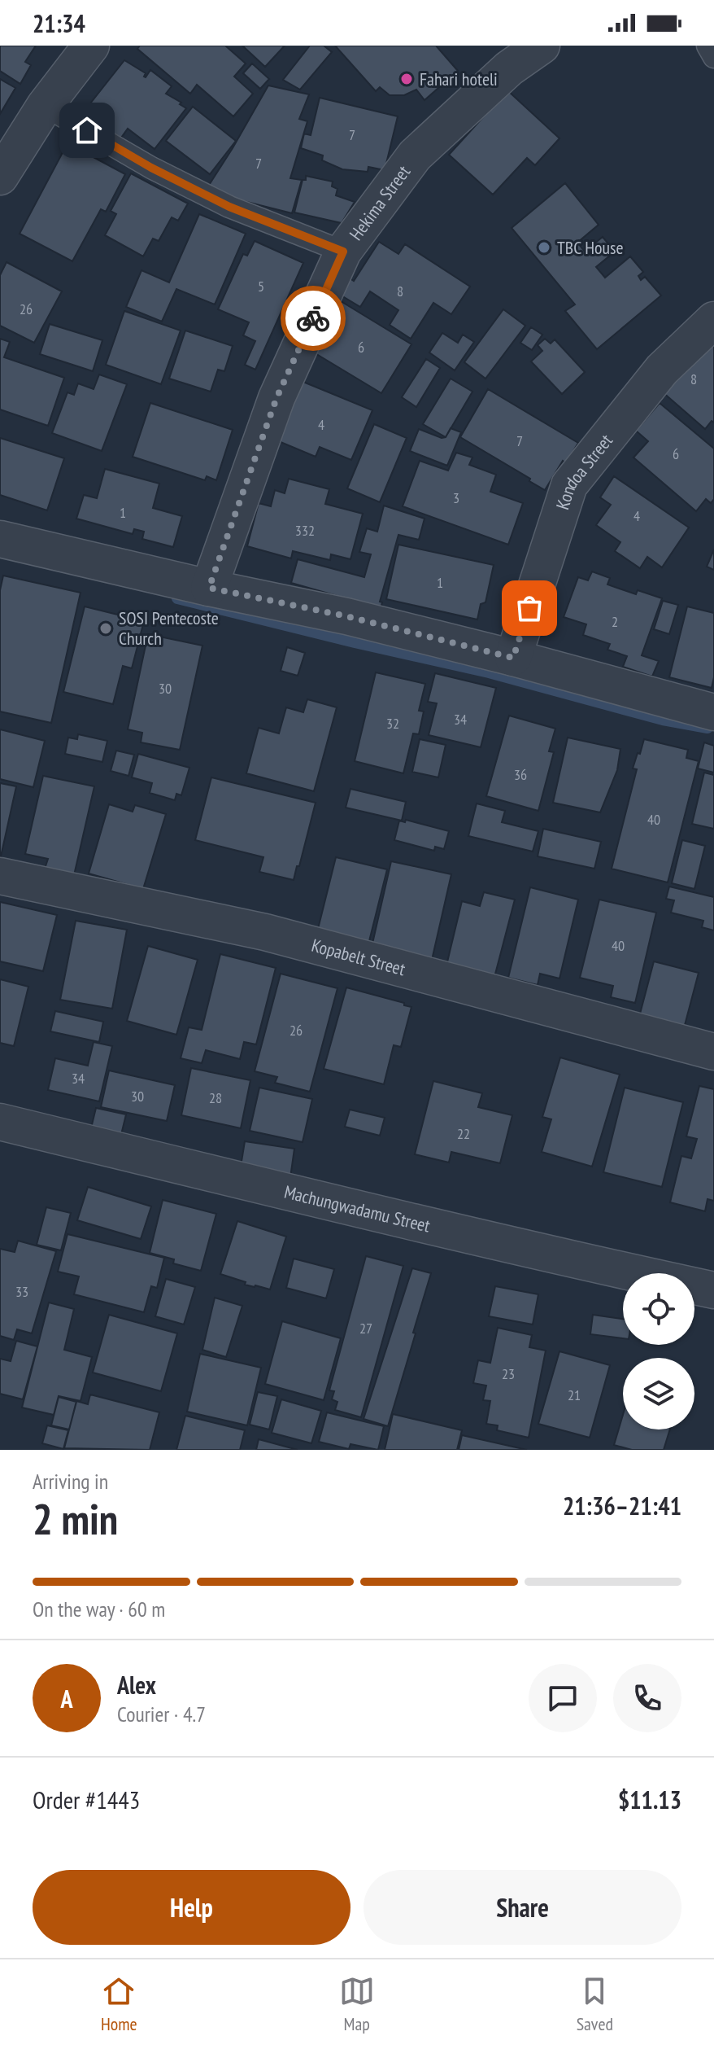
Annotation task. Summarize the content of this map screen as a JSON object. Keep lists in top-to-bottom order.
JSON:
{
  "streets": {
    "street": [
      "Hekima Street",
      "Kondoa Street",
      "Kopabelt Street",
      "Machungwadamu Street"
    ]
  },
  "places": ["Fahari hoteli", "TBC House", "SOSI Pentecoste Church"],
  "house_numbers": [
    "7",
    "7",
    "5",
    "8",
    "26",
    "6",
    "8",
    "4",
    "7",
    "6",
    "3",
    "1",
    "4",
    "332",
    "1",
    "2",
    "30",
    "34",
    "32",
    "36",
    "40",
    "40",
    "26",
    "34",
    "30",
    "28",
    "22",
    "33",
    "27",
    "23",
    "21"
  ],
  "page": {
    "status": "21:34",
    "heading": ["2 min", "Arriving in", "21:36–21:41"],
    "panel": [
      "Alex",
      "Courier · 4.7",
      "Order #1443",
      "$11.13"
    ],
    "bar": "On the way · 60 m",
    "round": "A",
    "buttons": ["Help", "Share"],
    "tabs": ["Home", "Map", "Saved"]
  }
}
